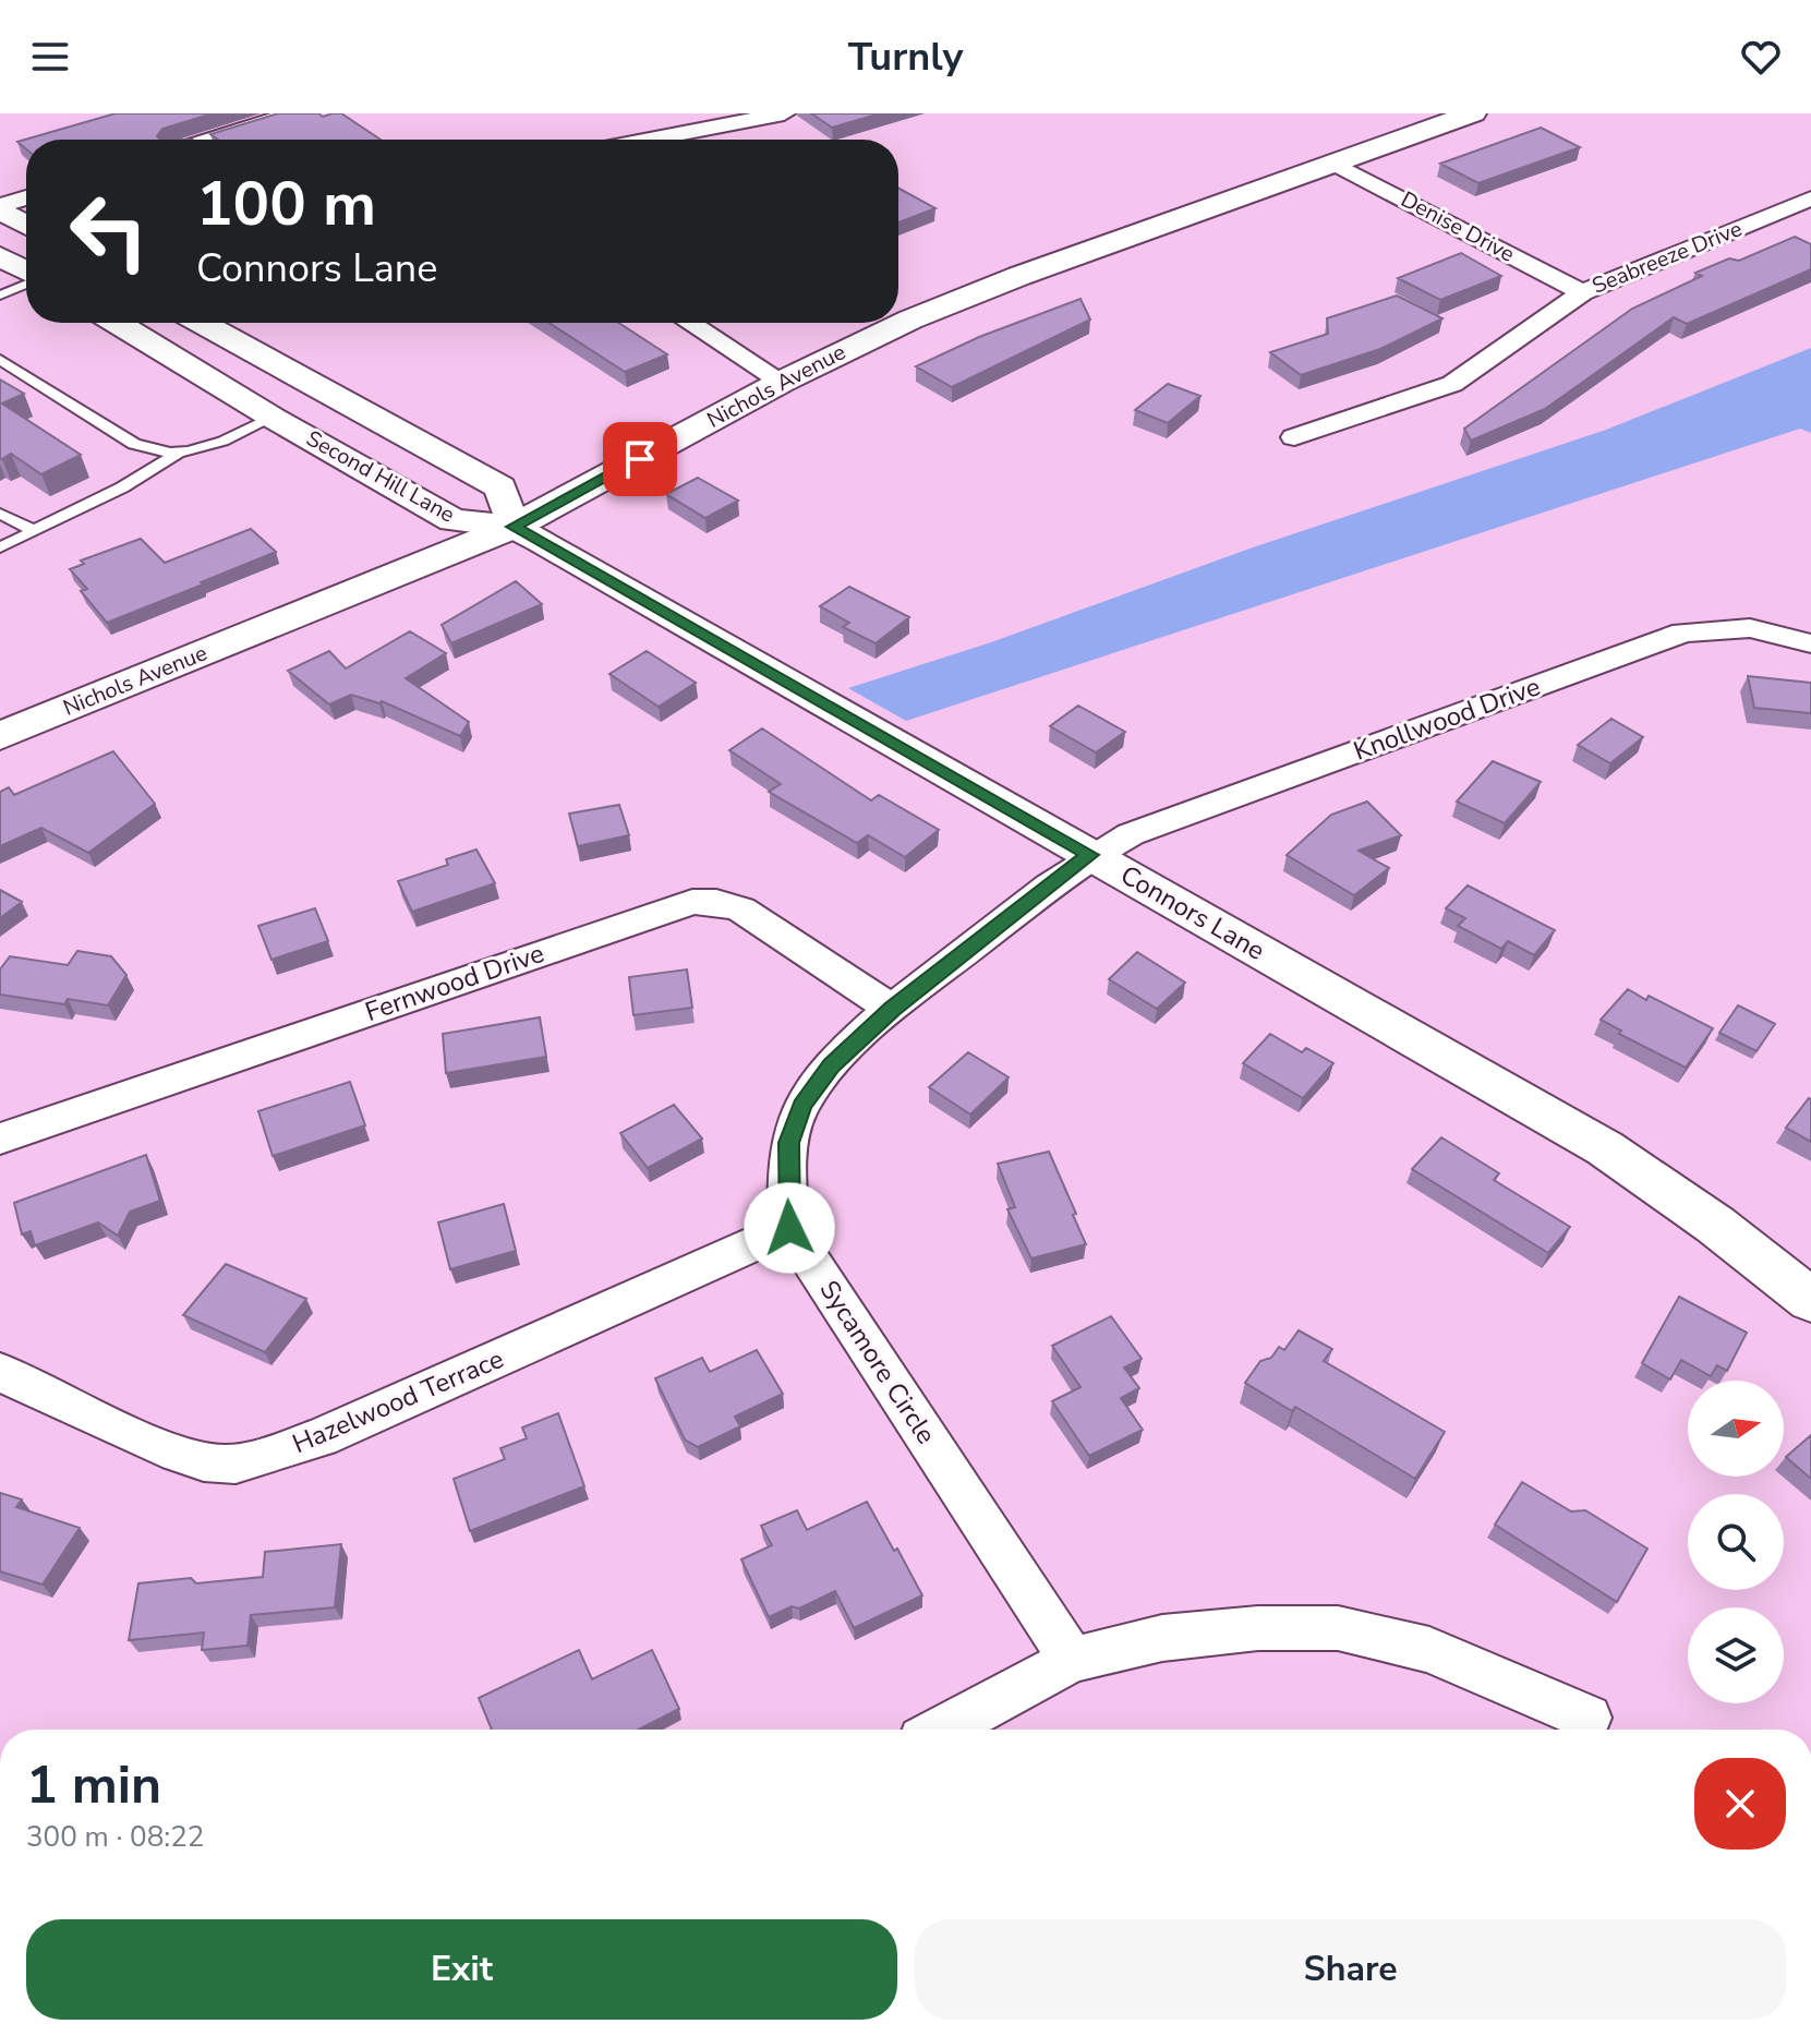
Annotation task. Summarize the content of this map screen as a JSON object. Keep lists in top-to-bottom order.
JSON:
{
  "streets": {
    "main road": ["Nichols Avenue"],
    "street": [
      "Denise Drive",
      "Seabreeze Drive",
      "Second Hill Lane",
      "Knollwood Drive",
      "Connors Lane",
      "Fernwood Drive",
      "Sycamore Circle",
      "Hazelwood Terrace"
    ]
  },
  "crossings": [
    ["Denise Drive", "Seabreeze Drive"],
    ["Denise Drive", "Nichols Avenue"],
    ["Nichols Avenue", "Second Hill Lane"],
    ["Nichols Avenue", "Connors Lane"],
    ["Second Hill Lane", "Connors Lane"],
    ["Knollwood Drive", "Connors Lane"],
    ["Sycamore Circle", "Hazelwood Terrace"]
  ],
  "north": "right",
  "page": {
    "header": "Turnly",
    "turn": ["100 m", "Connors Lane"],
    "heading": ["1 min", "300 m · 08:22"],
    "buttons": ["Exit", "Share"]
  }
}
